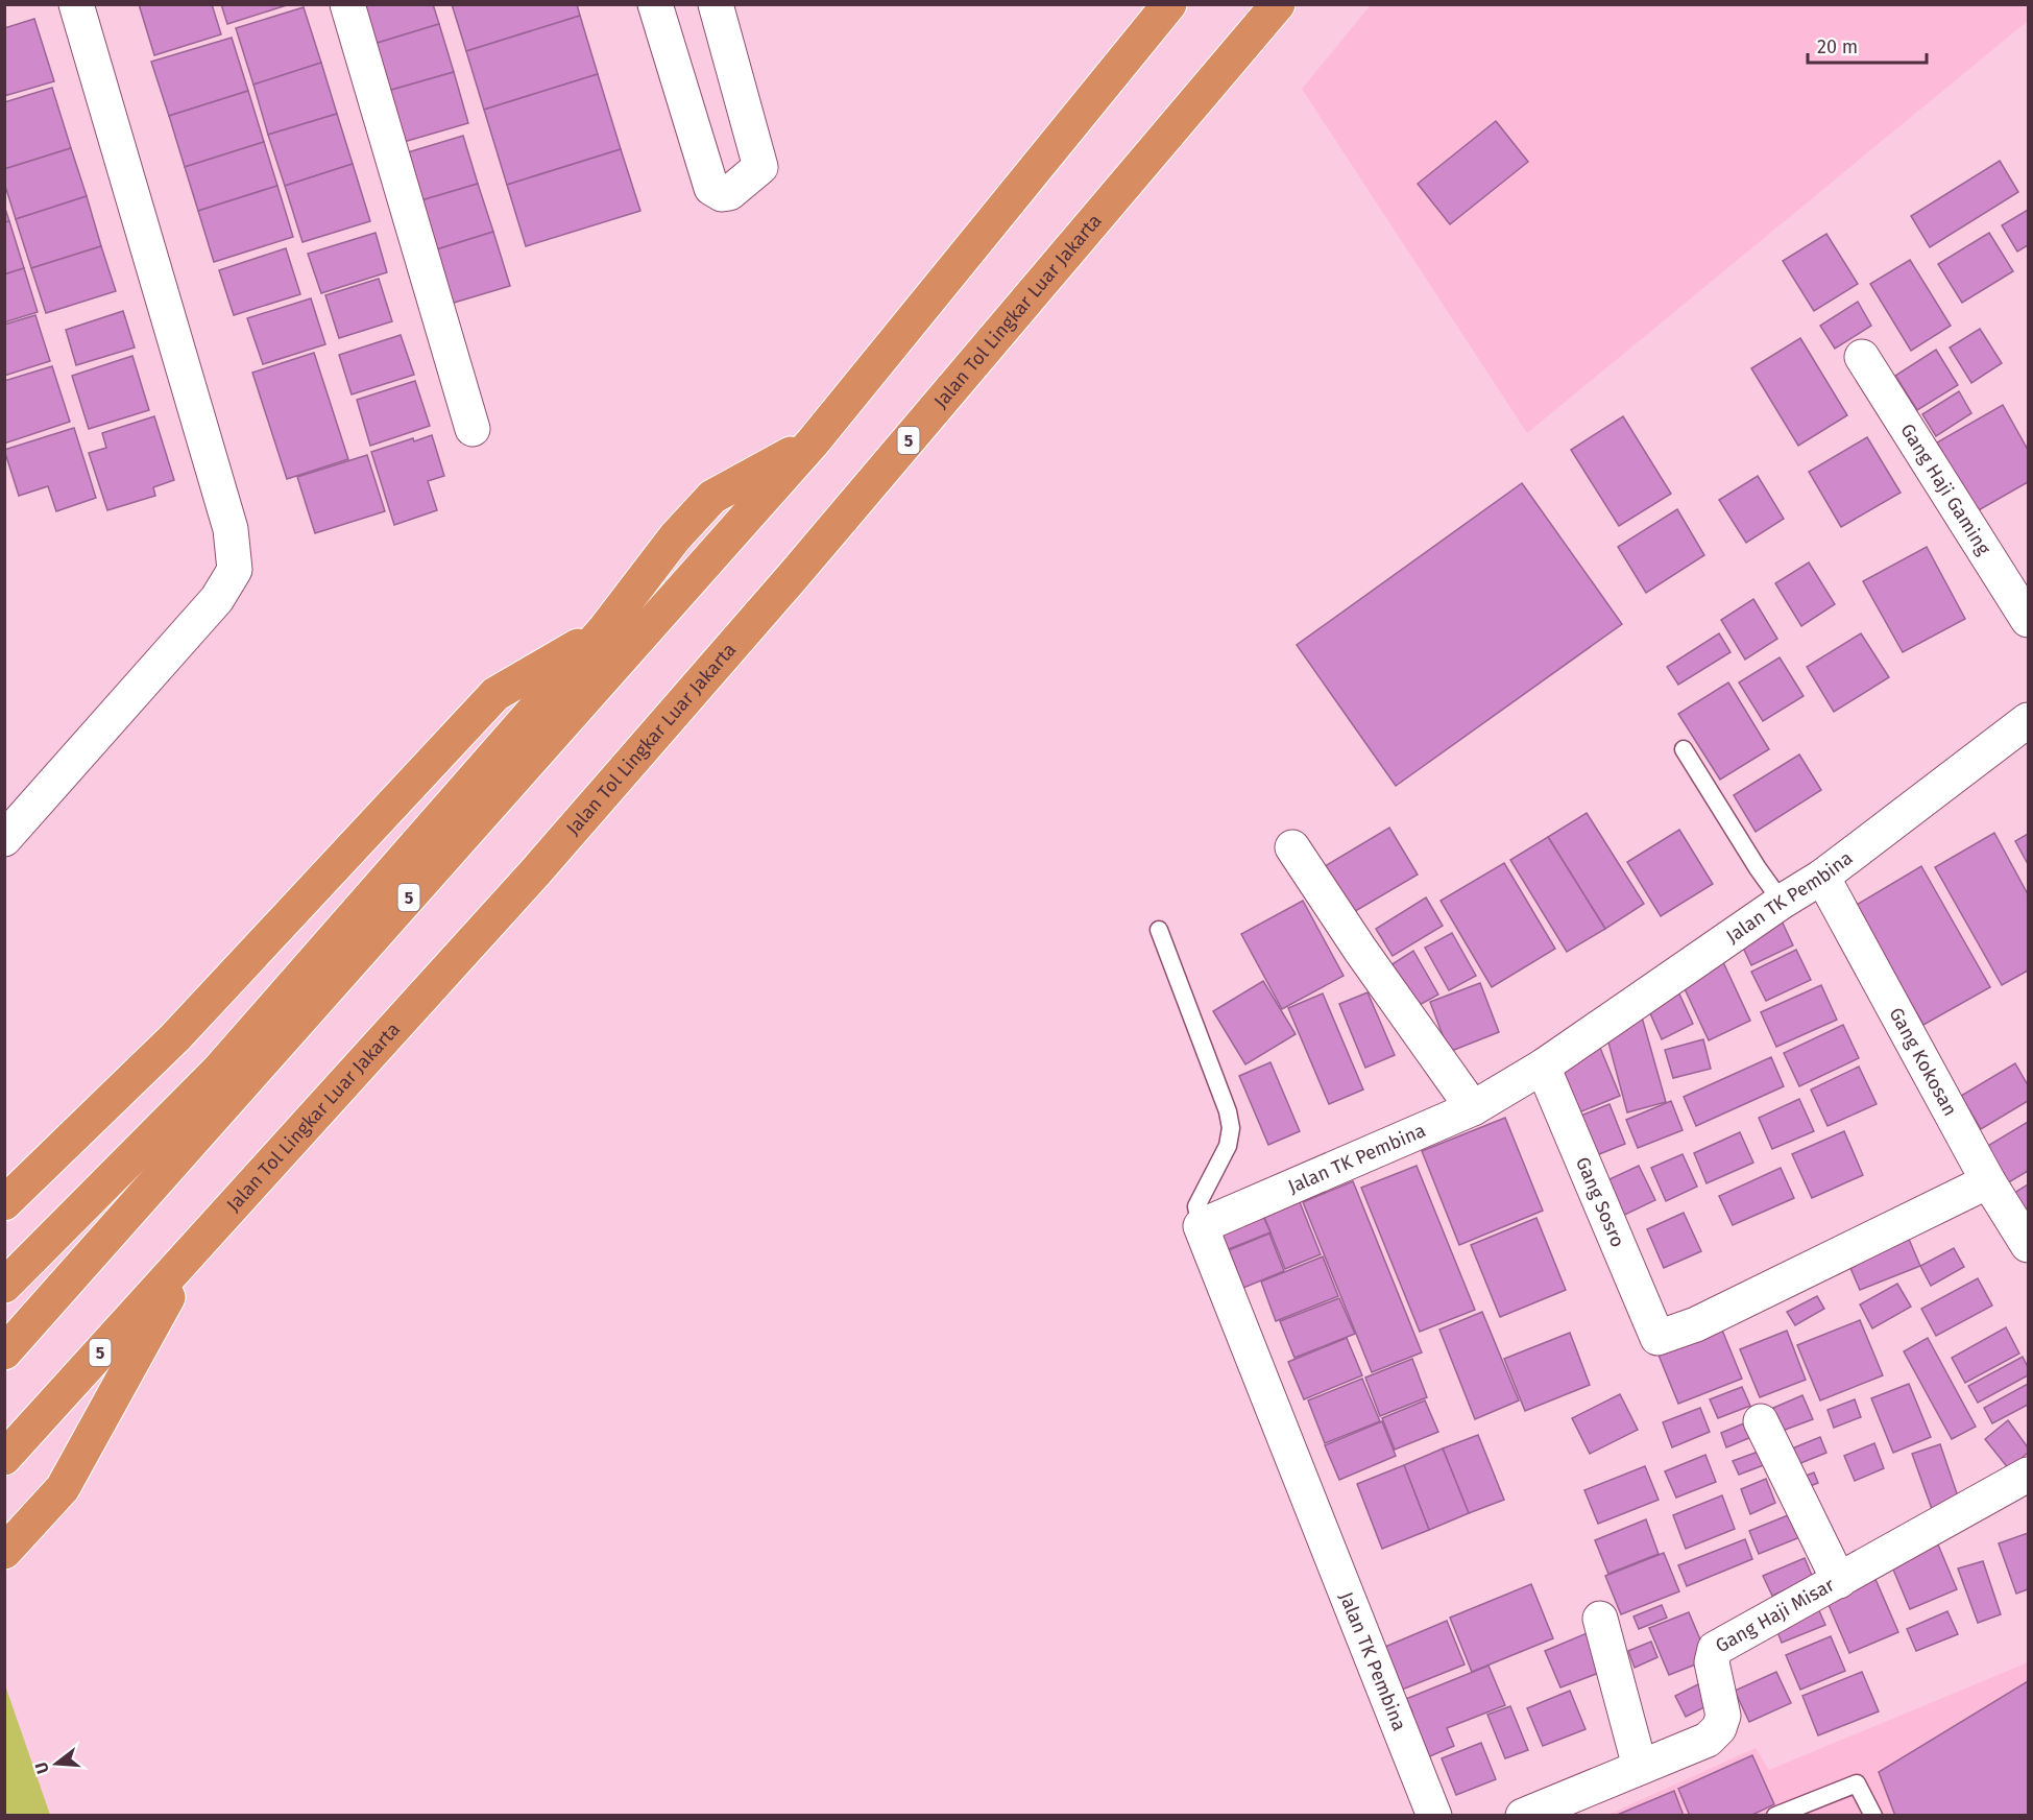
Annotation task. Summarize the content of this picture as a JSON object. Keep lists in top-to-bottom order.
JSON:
{
  "streets": {
    "highway": ["Jalan Tol Lingkar Luar Jakarta", "5"],
    "street": [
      "Gang Haji Gaming",
      "Jalan TK Pembina",
      "Gang Kokosan",
      "Gang Sosro",
      "Gang Haji Misar"
    ]
  },
  "crossings": [
    ["Jalan TK Pembina", "Gang Kokosan"],
    ["Jalan TK Pembina", "Gang Sosro"],
    ["Gang Kokosan", "Gang Sosro"]
  ],
  "scale_bar": "20 m",
  "north": "left"
}
